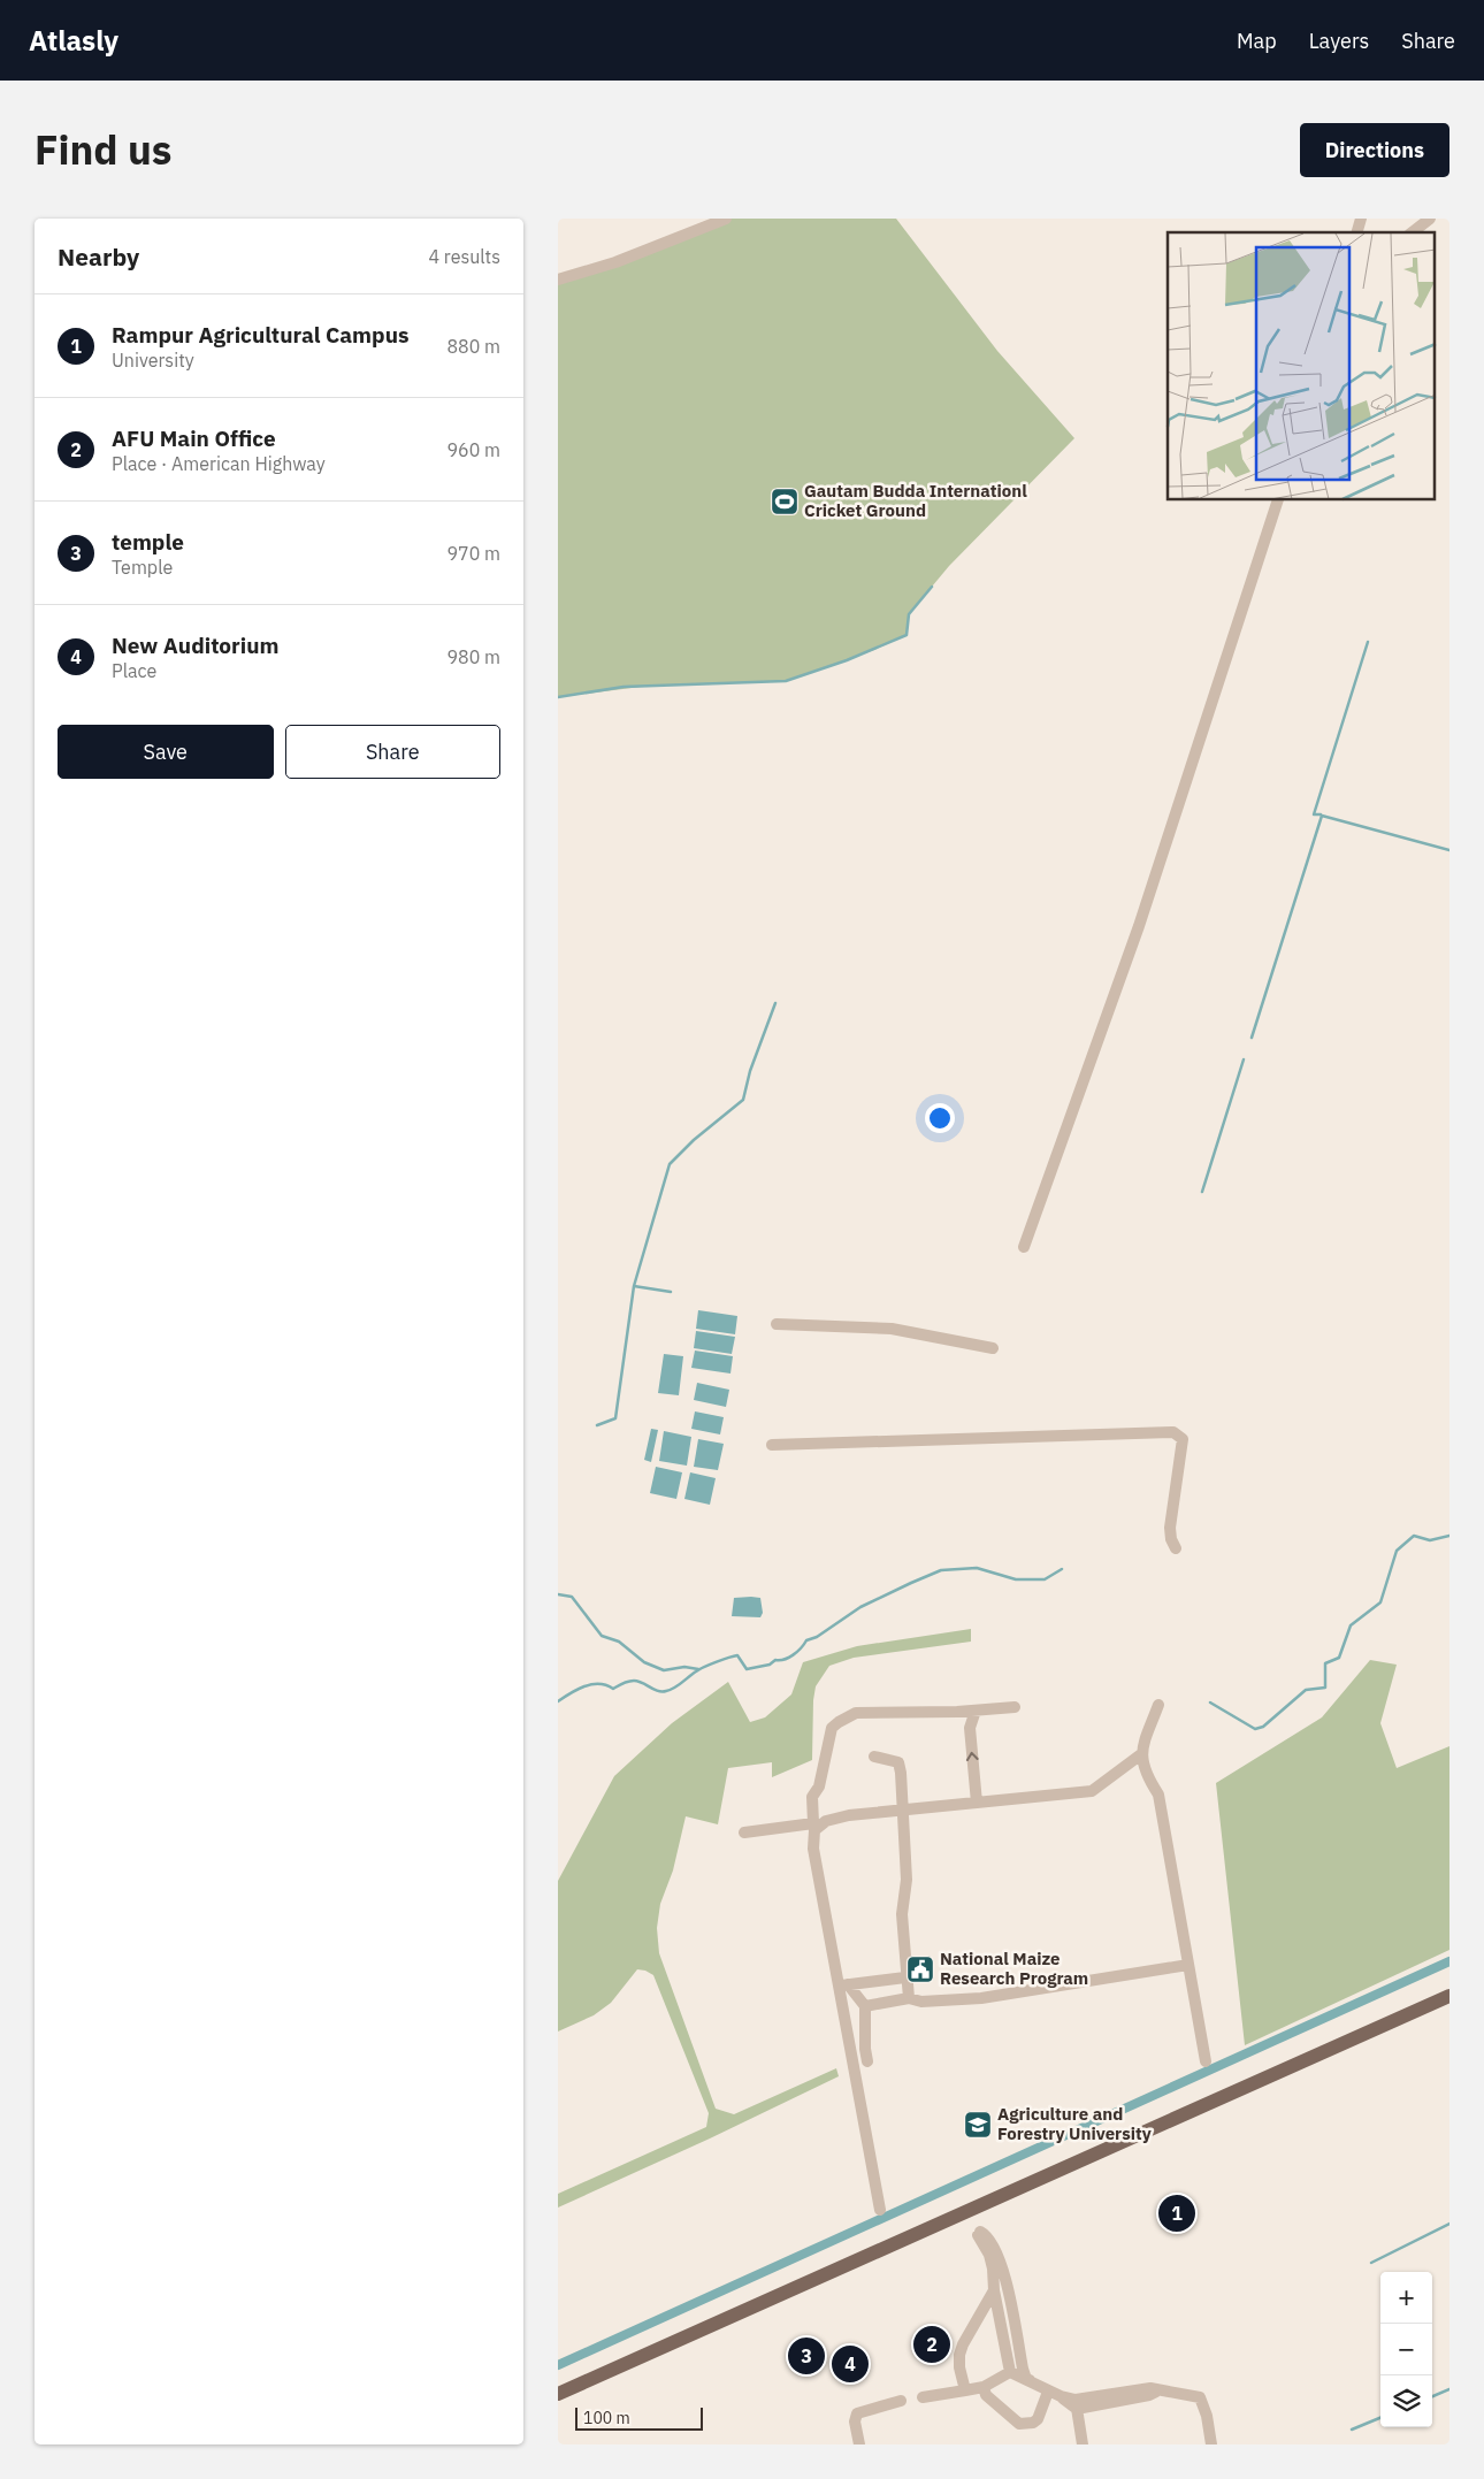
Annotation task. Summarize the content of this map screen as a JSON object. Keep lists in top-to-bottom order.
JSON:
{
  "places": {
    "sports": ["Gautam Budda Internationl Cricket Ground"],
    "public building": ["National Maize Research Program"],
    "school or university": ["Agriculture and Forestry University"]
  },
  "scale_bar": "100 m",
  "page": {
    "header": "Atlasly",
    "nav": ["Map", "Layers", "Share"],
    "title": "Find us",
    "buttons": [
      "Directions",
      ["Save", "Share"]
    ],
    "heading": ["Nearby", "4 results"],
    "list": [
      {
        "mark": "1",
        "name": "Rampur Agricultural Campus",
        "note": "University",
        "value": "880 m"
      },
      {
        "mark": "2",
        "name": "AFU Main Office",
        "note": "Place · American Highway",
        "value": "960 m"
      },
      {
        "mark": "3",
        "name": "temple",
        "note": "Temple",
        "value": "970 m"
      },
      {
        "mark": "4",
        "name": "New Auditorium",
        "note": "Place",
        "value": "980 m"
      }
    ],
    "pins": [
      "1",
      "2",
      "3",
      "4"
    ],
    "map_buttons": ["+", "−"],
    "scale": "100 m"
  }
}
